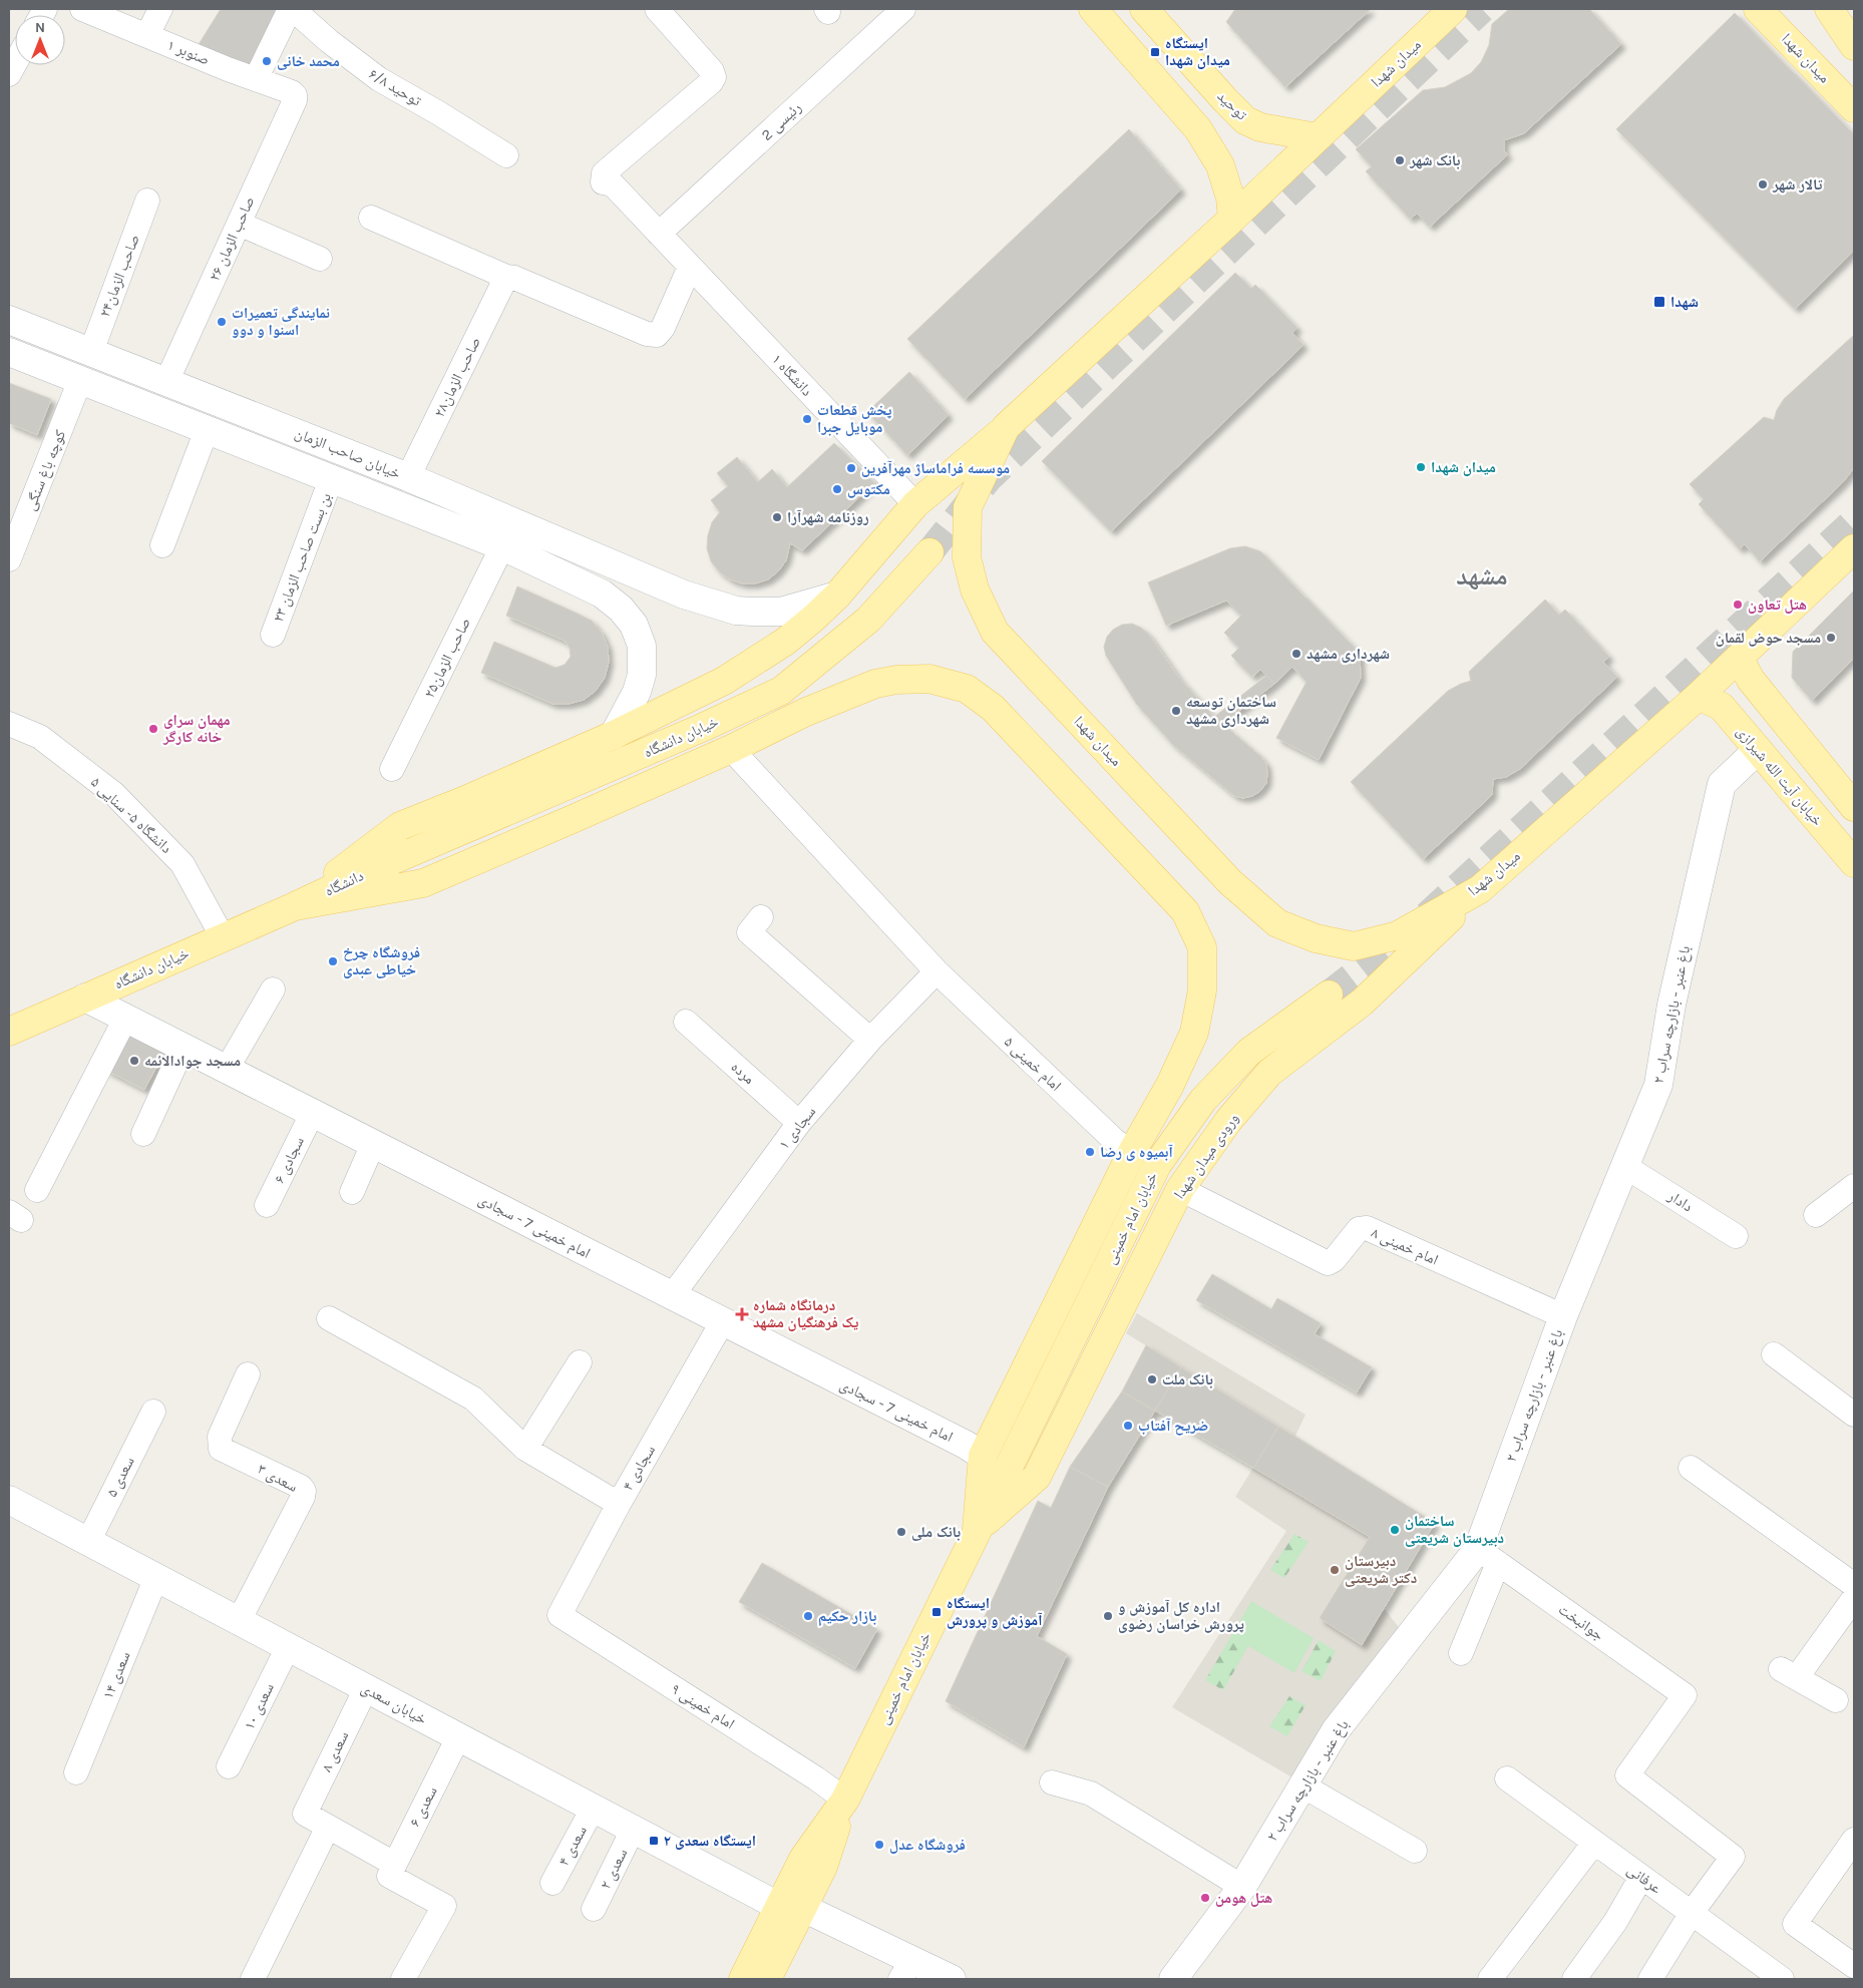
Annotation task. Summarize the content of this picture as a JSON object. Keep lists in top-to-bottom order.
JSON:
{
  "streets": {
    "main road": [
      "میدان شهدا",
      "توحید",
      "خیابان صاحب الزمان",
      "خیابان دانشگاه",
      "خیابان آیت الله شیرازی",
      "دانشگاه",
      "باغ عنبر - بازارچه سراب ۲",
      "ورودی میدان شهدا",
      "خیابان امام خمینی",
      "امام خمینی 7 - سجادی",
      "خیابان سعدی"
    ],
    "street": [
      "صنوبر ۱",
      "توحید ۶/۸",
      "رئیسی 2",
      "صاحب الزمان ۲۶",
      "صاحب الزمان۲۴",
      "دانشگاه ۱",
      "صاحب الزمان۲۸",
      "کوچه باغ سنگی",
      "بن بست صاحب الزمان ۲۳",
      "صاحب الزمان۲۵",
      "دانشگاه ۵- سنایی ۵",
      "امام خمینی ۵",
      "مرده",
      "سجادی ۱",
      "سجادی ۶",
      "دادار",
      "امام خمینی ۸",
      "سجادی ۴",
      "سعدی ۵",
      "سعدی ۳",
      "جوانبخت",
      "سعدی ۱۴",
      "سعدی ۱۰",
      "امام خمینی ۹",
      "سعدی ۸",
      "سعدی ۶",
      "سعدی ۴",
      "سعدی ۲",
      "عرفانی"
    ]
  },
  "crossings": [
    ["صنوبر ۱", "صاحب الزمان ۲۶"],
    ["میدان شهدا", "توحید"],
    ["میدان شهدا", "خیابان آیت الله شیرازی"],
    ["میدان شهدا", "ورودی میدان شهدا"],
    ["رئیسی 2", "دانشگاه ۱"],
    ["صاحب الزمان ۲۶", "خیابان صاحب الزمان"],
    ["صاحب الزمان۲۴", "خیابان صاحب الزمان"],
    ["صاحب الزمان۲۸", "خیابان صاحب الزمان"],
    ["خیابان دانشگاه", "دانشگاه ۵- سنایی ۵"],
    ["خیابان دانشگاه", "دانشگاه"],
    ["خیابان دانشگاه", "امام خمینی 7 - سجادی"],
    ["خیابان آیت الله شیرازی", "باغ عنبر - بازارچه سراب ۲"],
    ["باغ عنبر - بازارچه سراب ۲", "دادار"],
    ["باغ عنبر - بازارچه سراب ۲", "امام خمینی ۸"],
    ["باغ عنبر - بازارچه سراب ۲", "جوانبخت"],
    ["امام خمینی ۵", "سجادی ۱"],
    ["مرده", "سجادی ۱"],
    ["سجادی ۱", "امام خمینی 7 - سجادی"],
    ["ورودی میدان شهدا", "خیابان امام خمینی"],
    ["ورودی میدان شهدا", "امام خمینی ۸"],
    ["سجادی ۶", "امام خمینی 7 - سجادی"],
    ["خیابان امام خمینی", "خیابان سعدی"],
    ["خیابان امام خمینی", "امام خمینی ۹"],
    ["امام خمینی 7 - سجادی", "سجادی ۴"],
    ["سجادی ۴", "امام خمینی ۹"],
    ["سعدی ۵", "خیابان سعدی"],
    ["سعدی ۳", "خیابان سعدی"],
    ["جوانبخت", "عرفانی"],
    ["سعدی ۱۴", "خیابان سعدی"],
    ["خیابان سعدی", "سعدی ۱۰"],
    ["خیابان سعدی", "سعدی ۸"],
    ["خیابان سعدی", "سعدی ۶"],
    ["خیابان سعدی", "سعدی ۴"],
    ["خیابان سعدی", "سعدی ۲"]
  ],
  "districts": ["مشهد"],
  "places": {
    "transit": [
      "ایستگاه میدان شهدا",
      "شهدا",
      "ایستگاه آموزش و پرورش",
      "ایستگاه سعدی ۲"
    ],
    "other": [
      "محمد خانی",
      "بانک شهر",
      "تالار شهر",
      "نمایندگی تعمیرات اسنوا و دوو",
      "پخش قطعات موبایل جبرا",
      "میدان شهدا",
      "موسسه فراماساژ مهرآفرین",
      "مکتوس",
      "روزنامه شهرآرا",
      "هتل تعاون",
      "مسجد حوض لقمان",
      "شهرداری مشهد",
      "ساختمان توسعه شهرداری مشهد",
      "مهمان سرای خانه کارگر",
      "فروشگاه چرخ خیاطی عبدی",
      "مسجد جوادالائمه",
      "آبمیوه ی رضا",
      "بانک ملت",
      "ضریح آفتاب",
      "ساختمان دبیرستان شریعتی",
      "بانک ملی",
      "دبیرستان دکتر شریعتی",
      "بازار حکیم",
      "اداره کل آموزش و پرورش خراسان رضوی",
      "فروشگاه عدل",
      "هتل هومن"
    ],
    "health": ["درمانگاه شماره یک فرهنگیان مشهد"]
  },
  "north": "top"
}
